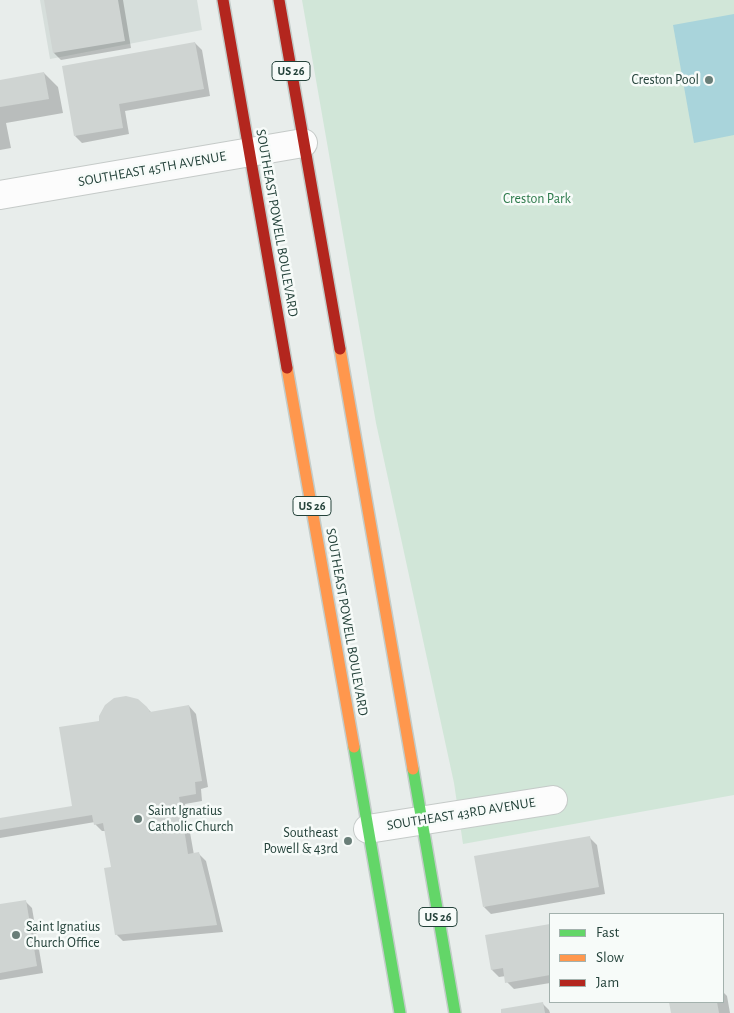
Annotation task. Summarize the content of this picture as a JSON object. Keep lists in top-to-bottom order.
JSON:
{
  "streets": {
    "main road": ["US 26", "SOUTHEAST POWELL BOULEVARD"],
    "street": ["SOUTHEAST 45TH AVENUE", "SOUTHEAST 43RD AVENUE"]
  },
  "crossings": [
    ["US 26", "SOUTHEAST 45TH AVENUE"],
    ["US 26", "SOUTHEAST 43RD AVENUE"],
    ["SOUTHEAST 45TH AVENUE", "SOUTHEAST POWELL BOULEVARD"],
    ["SOUTHEAST POWELL BOULEVARD", "SOUTHEAST 43RD AVENUE"]
  ],
  "parks": ["Creston Park"],
  "places": [
    "Creston Pool",
    "Saint Ignatius Catholic Church",
    "Southeast Powell & 43rd",
    "Saint Ignatius Church Office"
  ],
  "legend": ["Fast", "Slow", "Jam"]
}
